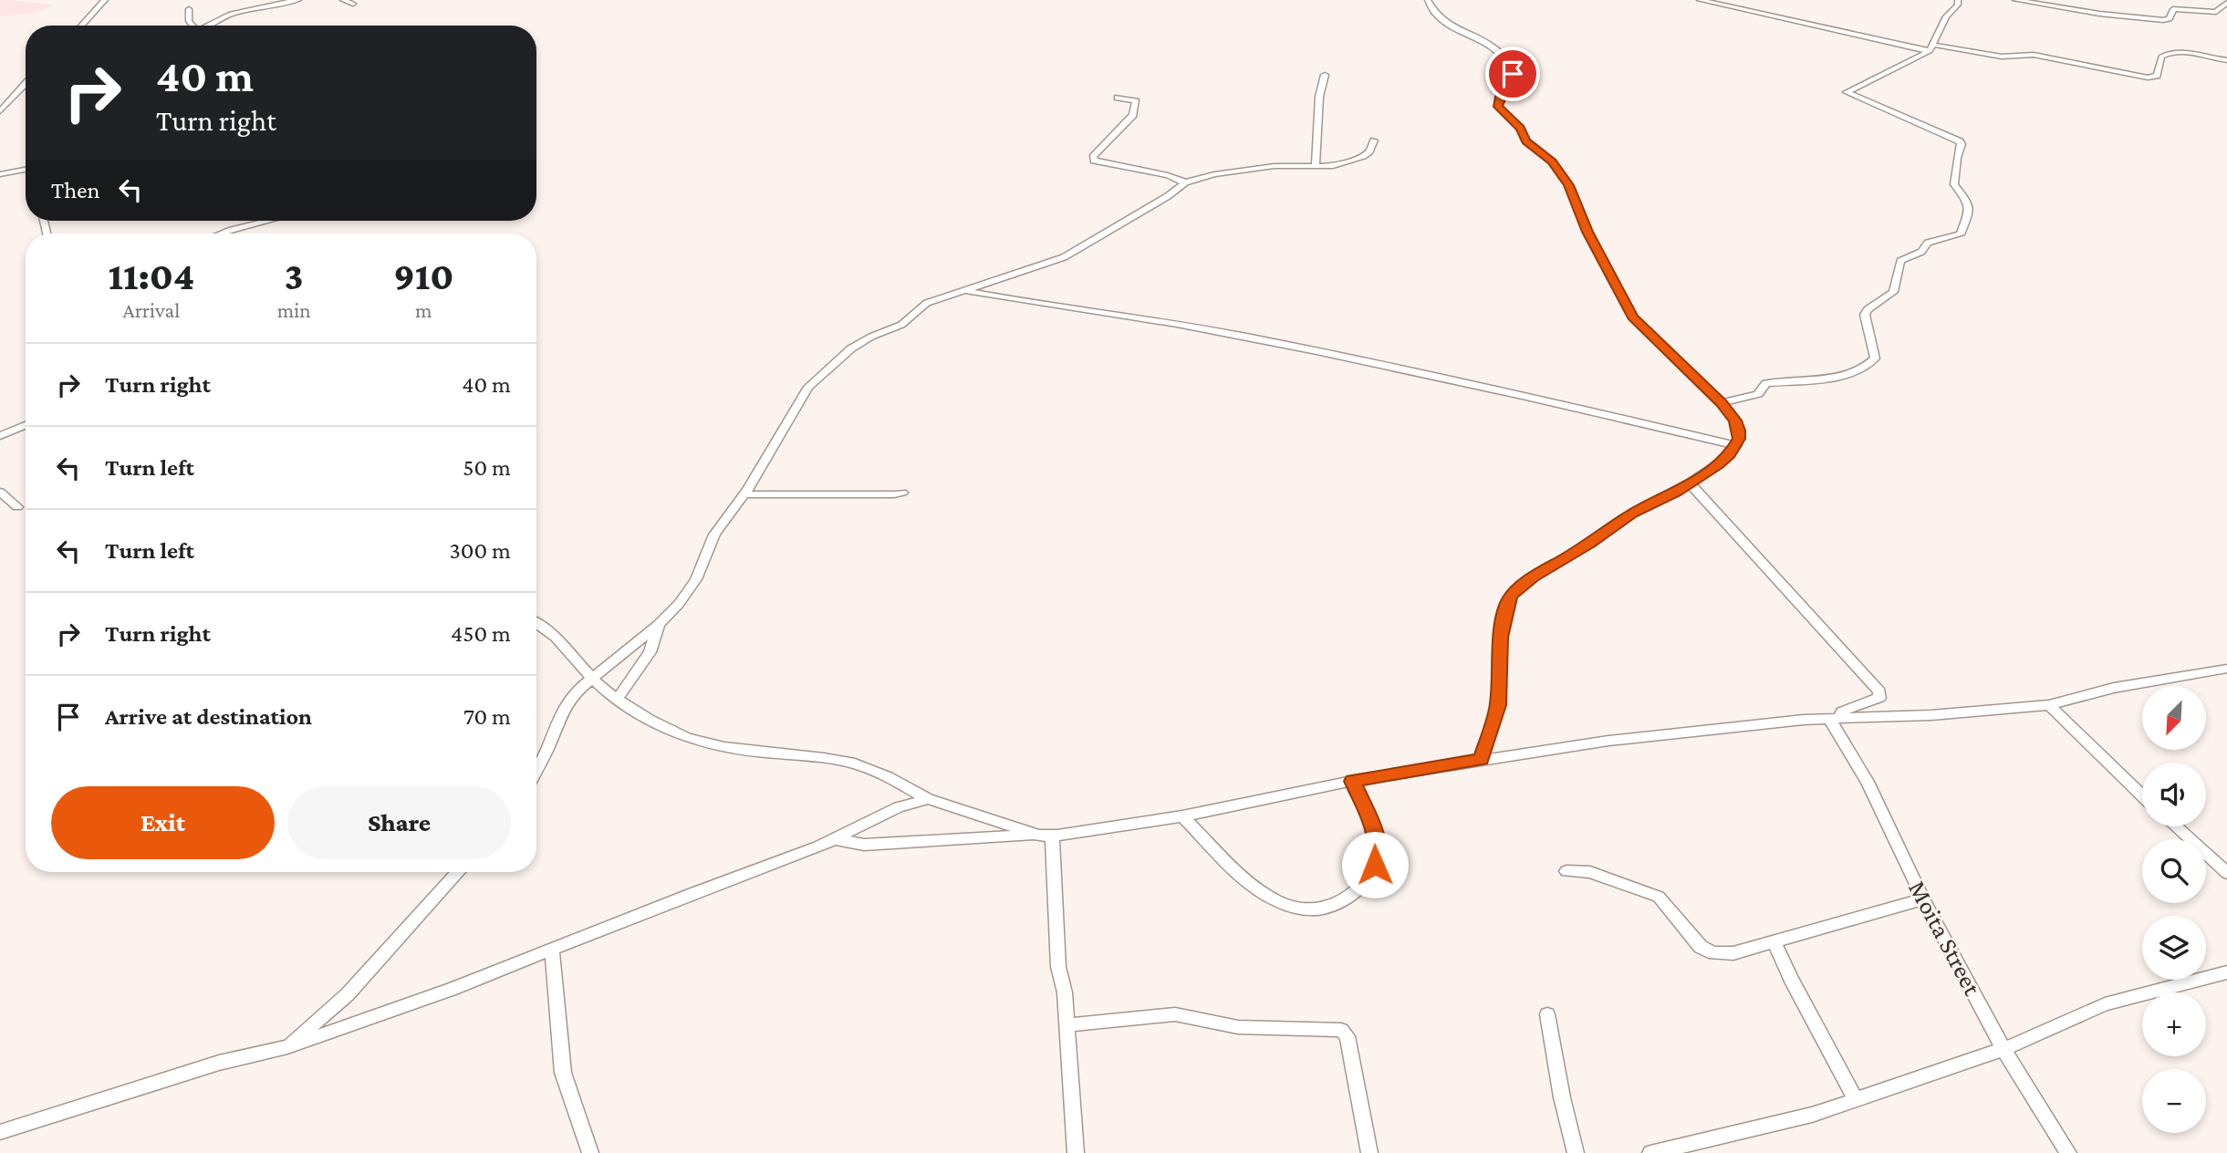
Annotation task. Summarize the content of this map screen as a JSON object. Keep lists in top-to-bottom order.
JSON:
{
  "streets": {
    "street": ["Moita Street"]
  },
  "north": "bottom left",
  "page": {
    "turn": ["40 m", "Turn right"],
    "then": "Then",
    "eta": [
      "11:04",
      "Arrival",
      "3",
      "min",
      "910",
      "m"
    ],
    "list": [
      {
        "name": "Turn right",
        "value": "40 m"
      },
      {
        "name": "Turn left",
        "value": "50 m"
      },
      {
        "name": "Turn left",
        "value": "300 m"
      },
      {
        "name": "Turn right",
        "value": "450 m"
      },
      {
        "name": "Arrive at destination",
        "value": "70 m"
      }
    ],
    "map_buttons": ["+", "−"],
    "buttons": ["Exit", "Share"]
  }
}
